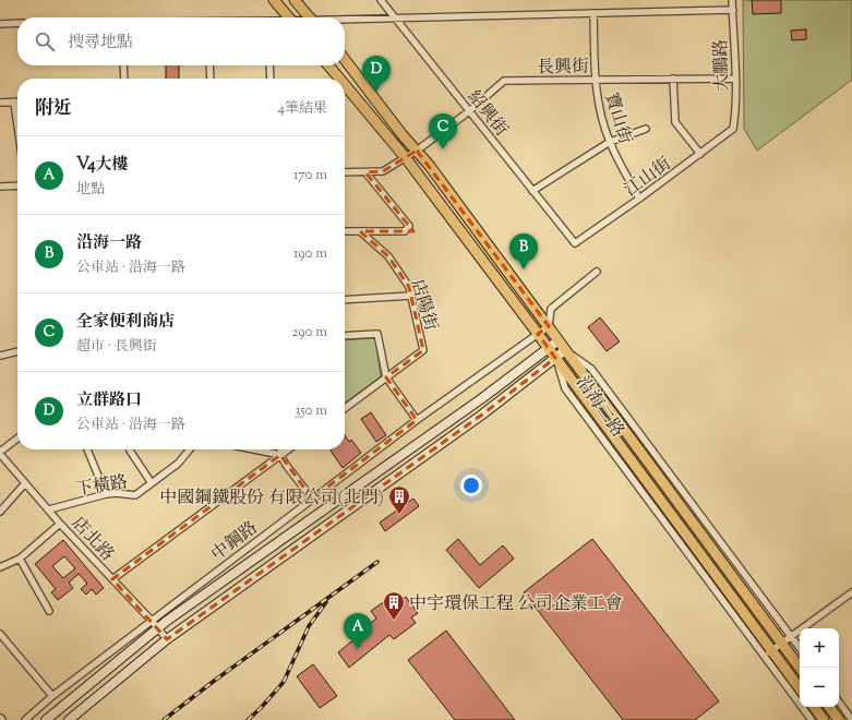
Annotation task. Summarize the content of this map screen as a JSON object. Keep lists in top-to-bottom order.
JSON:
{
  "streets": {
    "main road": ["沿海二路"],
    "street": [
      "長興街",
      "大鵬路",
      "紹興街",
      "寶山街",
      "江山街",
      "店陽街",
      "下橫路",
      "店北路",
      "中鋼路"
    ]
  },
  "crossings": [
    ["長興街", "大鵬路"],
    ["長興街", "紹興街"],
    ["長興街", "寶山街"],
    ["長興街", "沿海二路"],
    ["大鵬路", "江山街"],
    ["紹興街", "江山街"],
    ["寶山街", "江山街"],
    ["沿海二路", "中鋼路"],
    ["下橫路", "店北路"],
    ["店北路", "中鋼路"]
  ],
  "places": {
    "building": ["中國鋼鐵股份 有限公司(北門)", "中宇環保工程 公司企業工會"]
  },
  "page": {
    "search": "搜尋地點",
    "pins": [
      "D",
      "C",
      "B",
      "A"
    ],
    "heading": ["附近", "4筆結果"],
    "list": [
      {
        "mark": "A",
        "name": "V4大樓",
        "note": "地點",
        "value": "170 m"
      },
      {
        "mark": "B",
        "name": "沿海一路",
        "note": "公車站 · 沿海一路",
        "value": "190 m"
      },
      {
        "mark": "C",
        "name": "全家便利商店",
        "note": "超市 · 長興街",
        "value": "290 m"
      },
      {
        "mark": "D",
        "name": "立群路口",
        "note": "公車站 · 沿海一路",
        "value": "350 m"
      }
    ],
    "map_buttons": ["+", "−"]
  }
}
